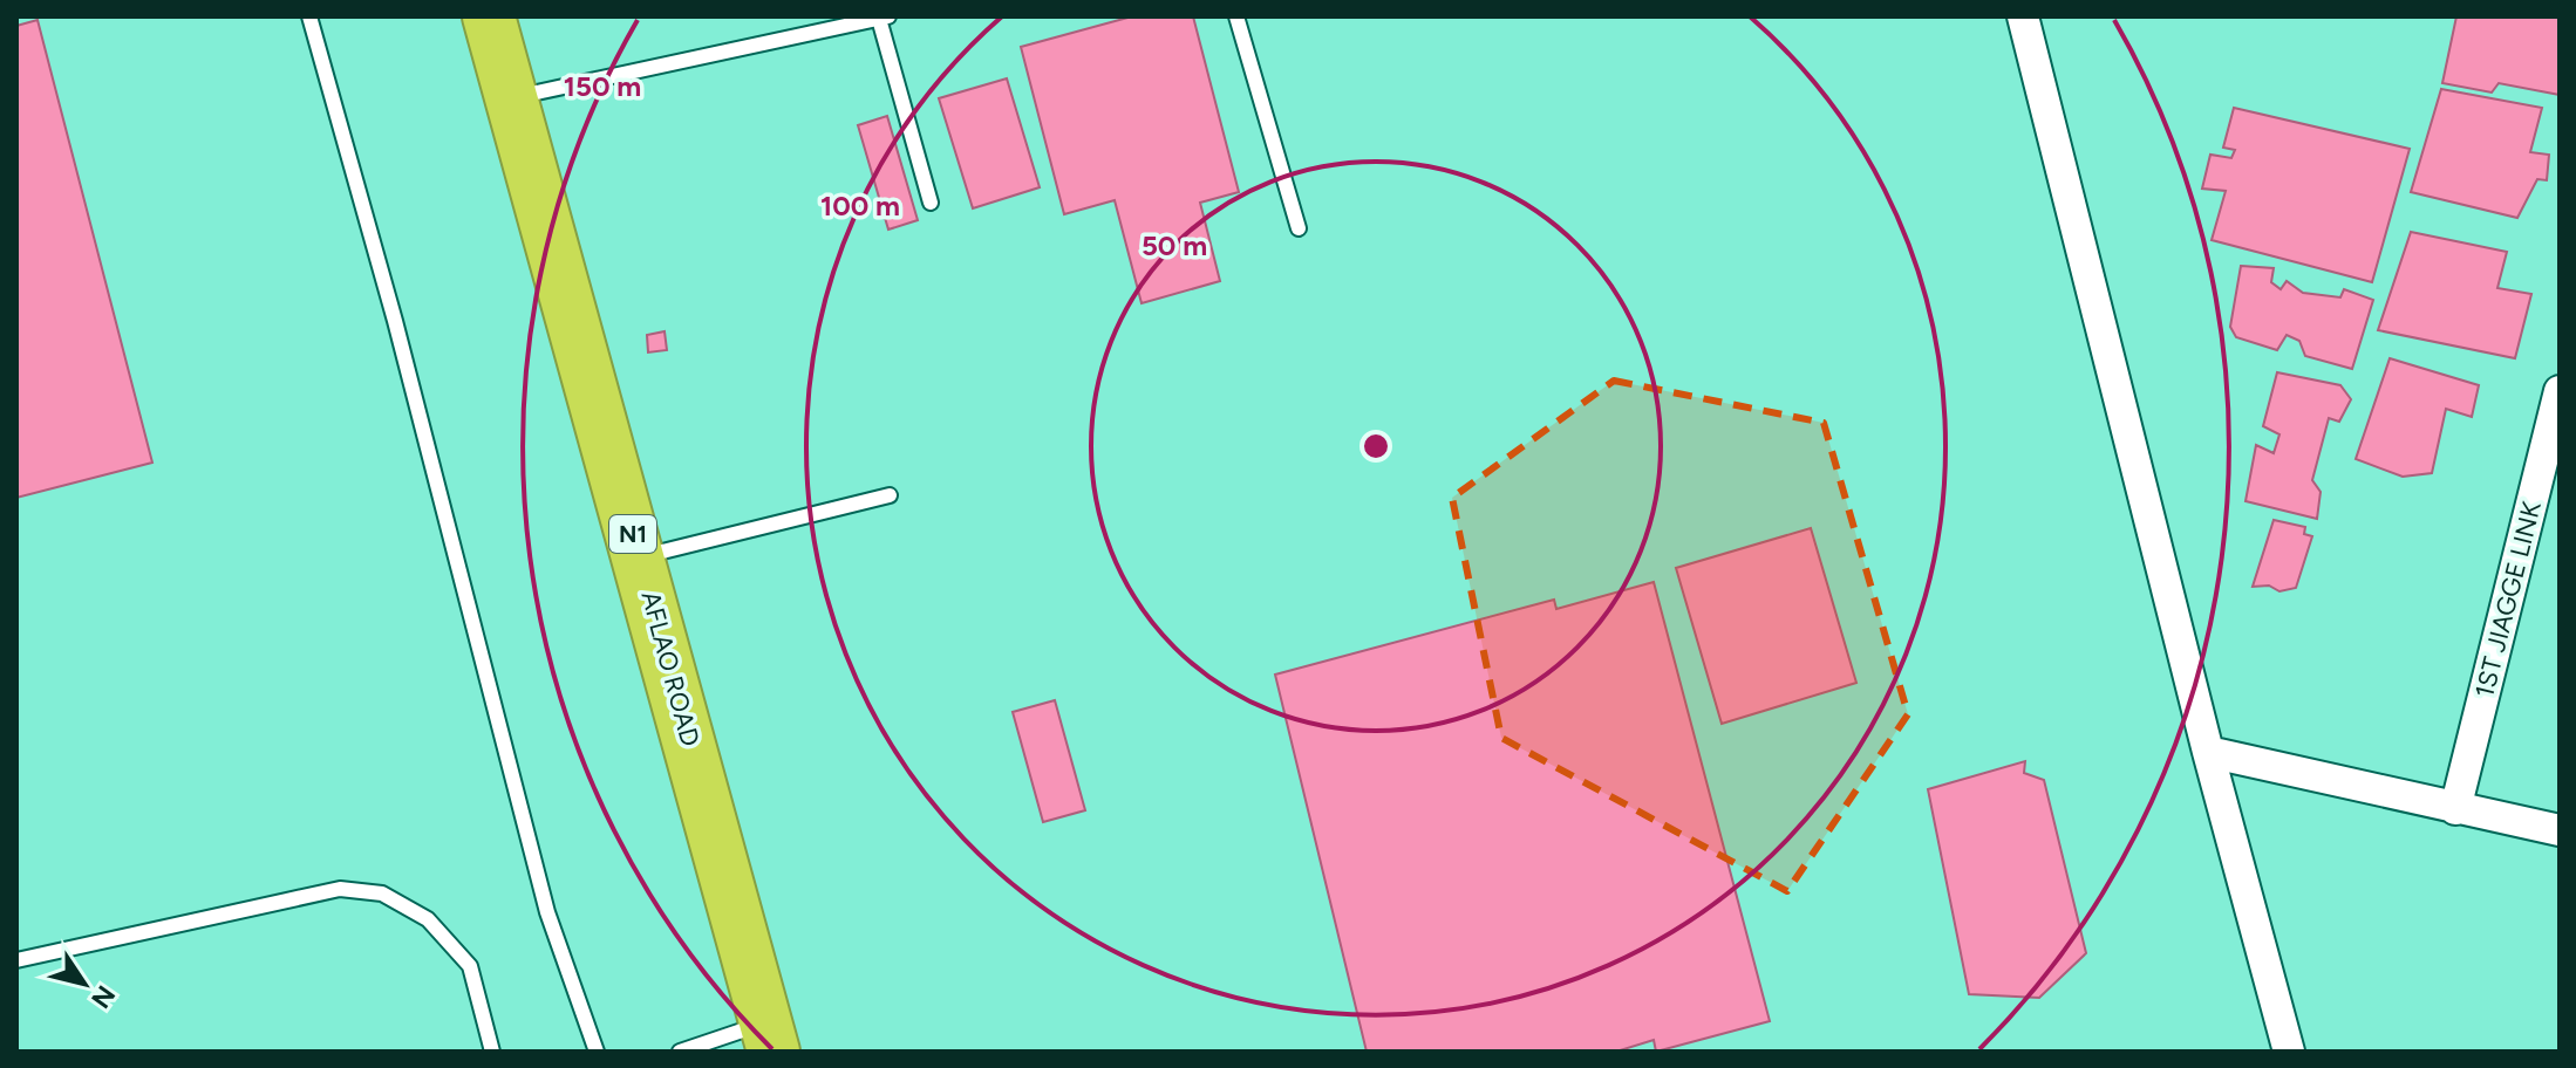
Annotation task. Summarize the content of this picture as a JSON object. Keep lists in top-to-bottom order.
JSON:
{
  "streets": {
    "highway": ["N1", "AFLAO ROAD"],
    "street": ["1ST JIAGGE LINK"]
  },
  "north": "bottom right",
  "rings": ["150 m", "100 m", "50 m"]
}
